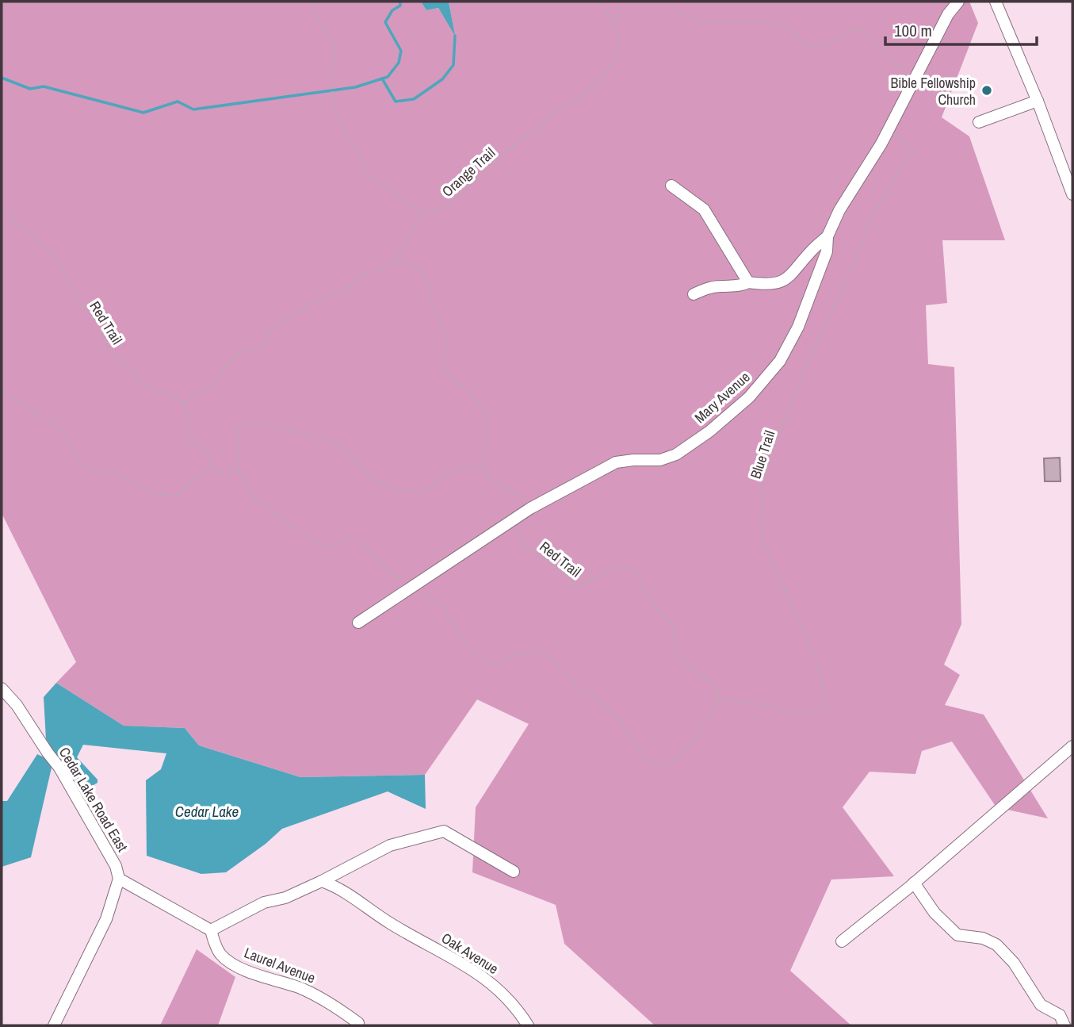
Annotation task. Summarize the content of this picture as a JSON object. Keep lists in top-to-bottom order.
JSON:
{
  "streets": {
    "street": [
      "Mary Avenue",
      "Cedar Lake Road East",
      "Oak Avenue",
      "Laurel Avenue"
    ],
    "path": ["Orange Trail", "Red Trail", "Blue Trail"]
  },
  "crossings": [
    ["Red Trail", "Mary Avenue"],
    ["Red Trail", "Blue Trail"],
    ["Mary Avenue", "Blue Trail"]
  ],
  "water": ["Cedar Lake"],
  "places": ["Bible Fellowship Church"],
  "scale_bar": "100 m"
}
